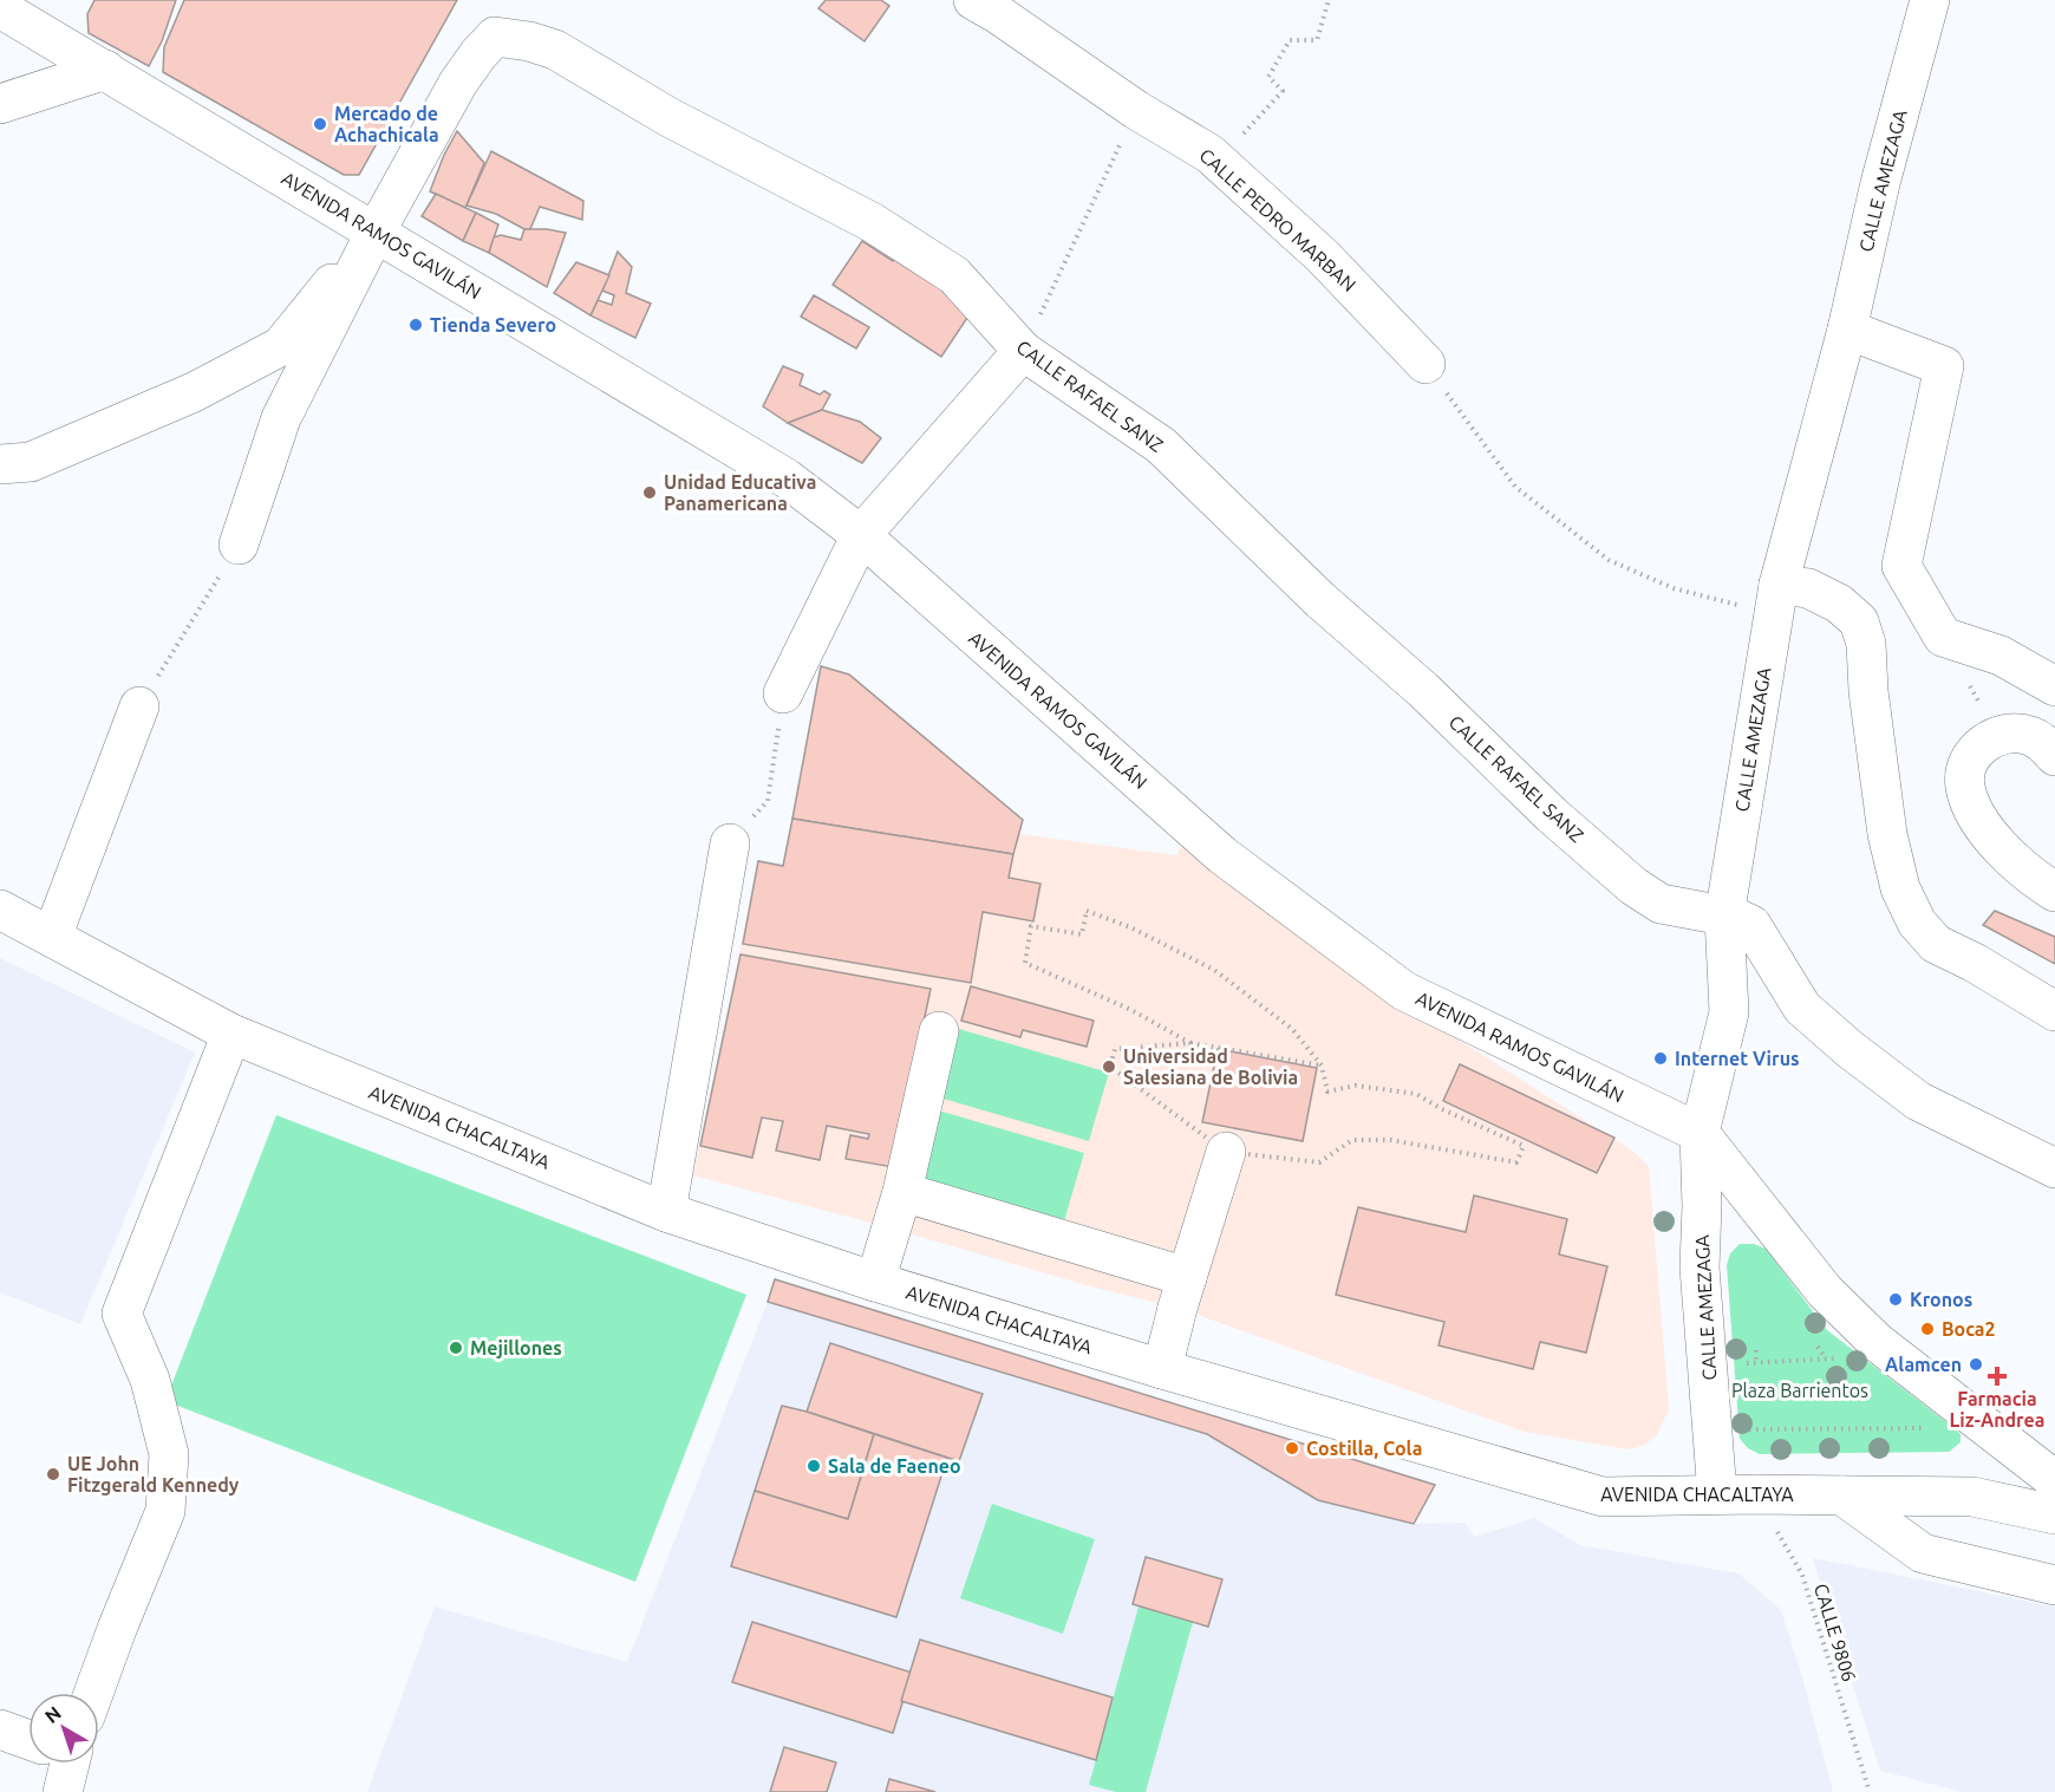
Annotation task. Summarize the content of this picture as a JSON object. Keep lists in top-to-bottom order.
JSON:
{
  "streets": {
    "street": [
      "CALLE AMEZAGA",
      "CALLE PEDRO MARBAN",
      "AVENIDA RAMOS GAVILÁN",
      "CALLE RAFAEL SANZ",
      "AVENIDA CHACALTAYA"
    ],
    "path": ["CALLE 9806"]
  },
  "crossings": [
    ["CALLE AMEZAGA", "AVENIDA RAMOS GAVILÁN"],
    ["CALLE AMEZAGA", "CALLE RAFAEL SANZ"],
    ["CALLE AMEZAGA", "AVENIDA CHACALTAYA"],
    ["AVENIDA RAMOS GAVILÁN", "CALLE RAFAEL SANZ"],
    ["AVENIDA CHACALTAYA", "CALLE 9806"]
  ],
  "parks": ["Plaza Barrientos"],
  "places": {
    "other": [
      "Mercado de Achachicala",
      "Tienda Severo",
      "Unidad Educativa Panamericana",
      "Internet Virus",
      "Universidad Salesiana de Bolivia",
      "Kronos",
      "Boca2",
      "Mejillones",
      "Alamcen",
      "Costilla, Cola",
      "Sala de Faeneo",
      "UE John Fitzgerald Kennedy"
    ],
    "health": ["Farmacia Liz-Andrea"]
  },
  "north": "top left"
}
